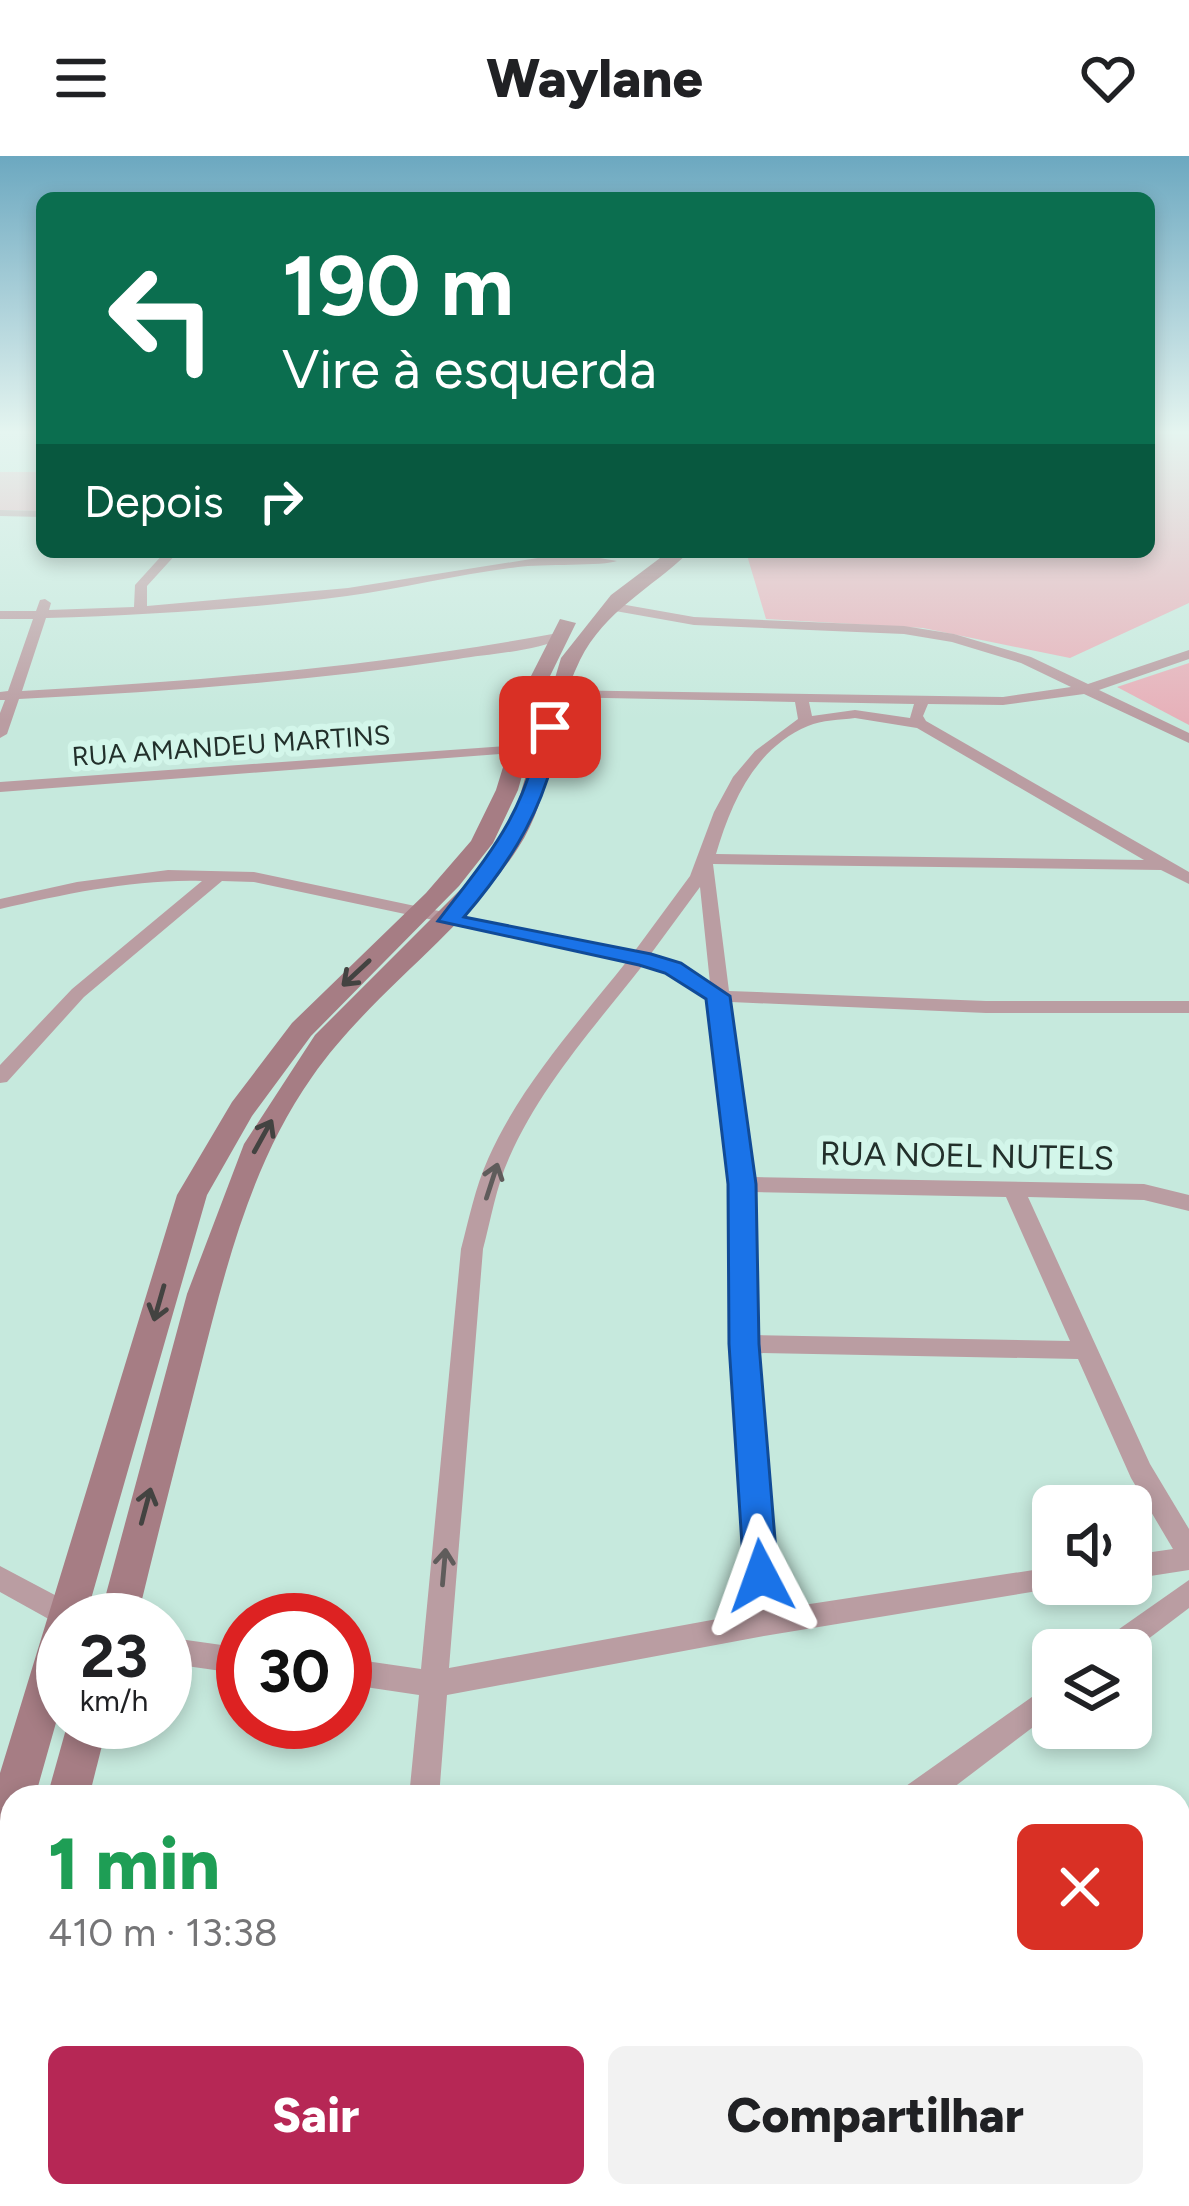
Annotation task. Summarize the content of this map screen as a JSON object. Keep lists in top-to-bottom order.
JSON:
{
  "streets": {
    "street": ["RUA AMANDEU MARTINS", "RUA NOEL NUTELS"]
  },
  "page": {
    "header": "Waylane",
    "turn": ["190 m", "Vire à esquerda"],
    "then": "Depois",
    "speed": "23 km/h",
    "limit": "30",
    "heading": ["1 min", "410 m · 13:38"],
    "buttons": ["Sair", "Compartilhar"]
  }
}
